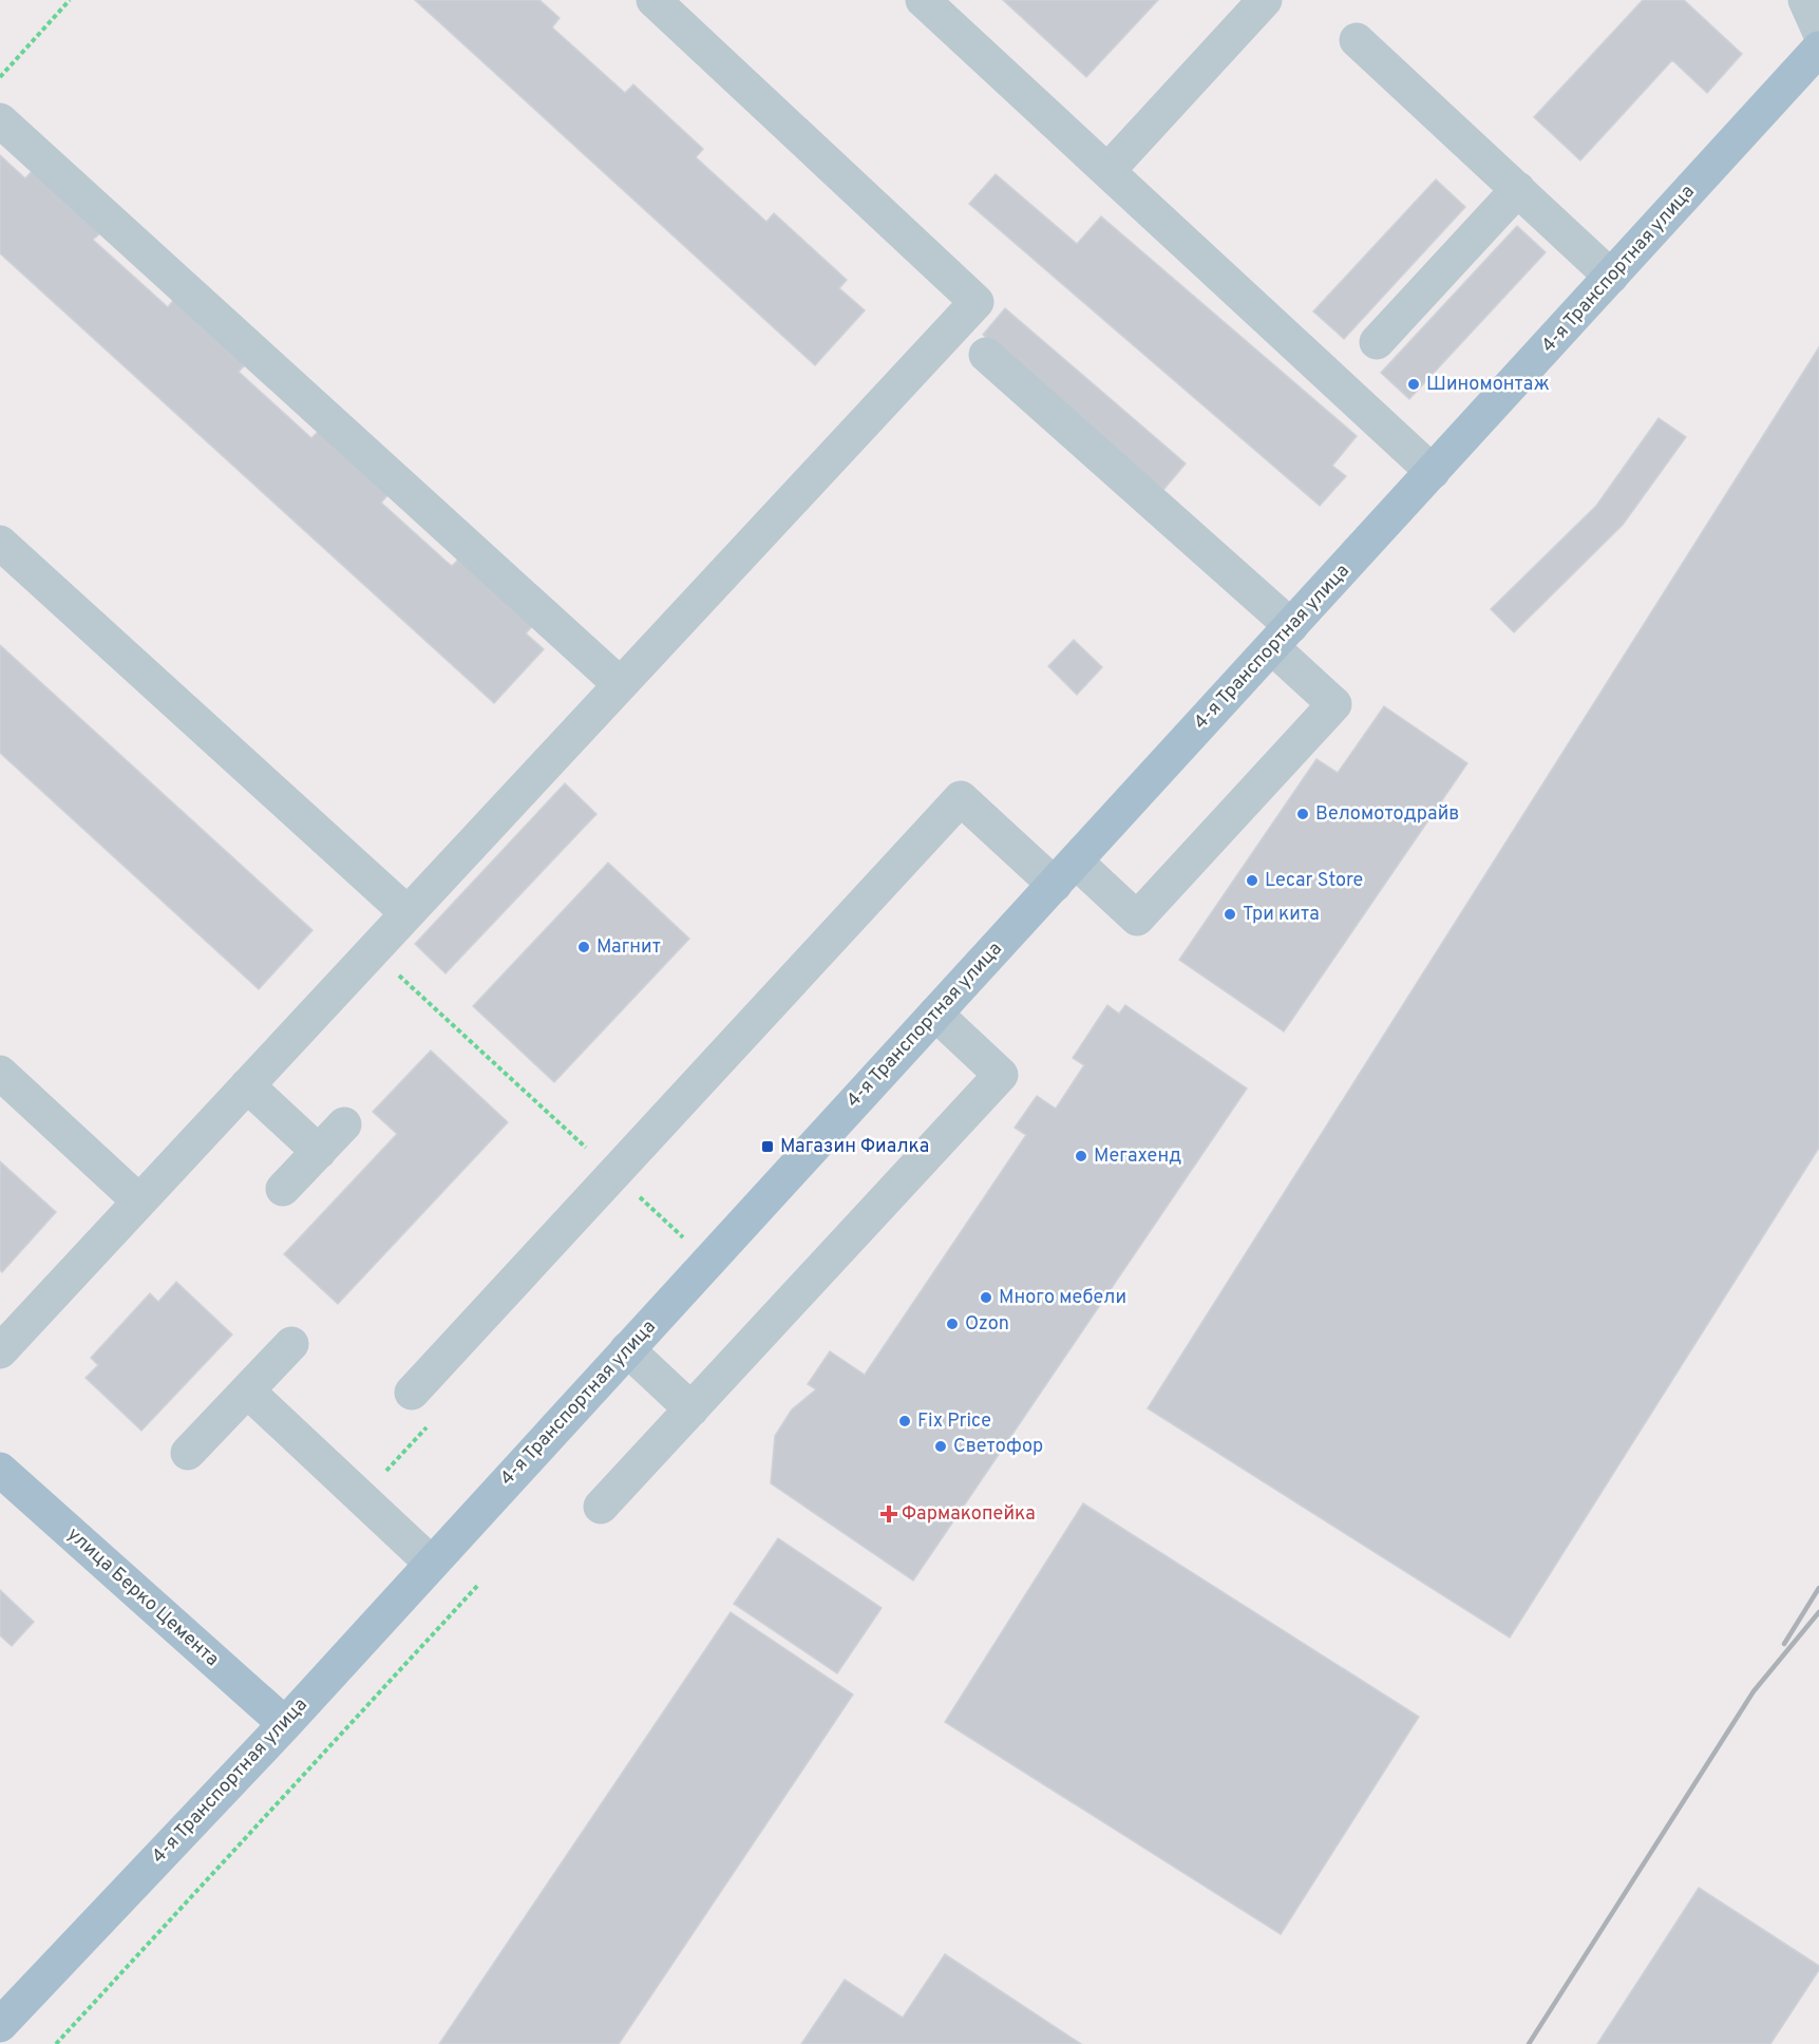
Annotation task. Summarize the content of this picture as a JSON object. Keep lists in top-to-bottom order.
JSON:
{
  "streets": {
    "main road": ["4-я Транспортная улица", "улица Берко Цемента"]
  },
  "crossings": [
    ["4-я Транспортная улица", "улица Берко Цемента"]
  ],
  "places": {
    "other": [
      "Шиномонтаж",
      "Веломотодрайв",
      "Lecar Store",
      "Три кита",
      "Магнит",
      "Мегахенд",
      "Много мебели",
      "Ozon",
      "Fix Price",
      "Светофор"
    ],
    "transit": ["Магазин Фиалка"],
    "health": ["Фармакопейка"]
  }
}
